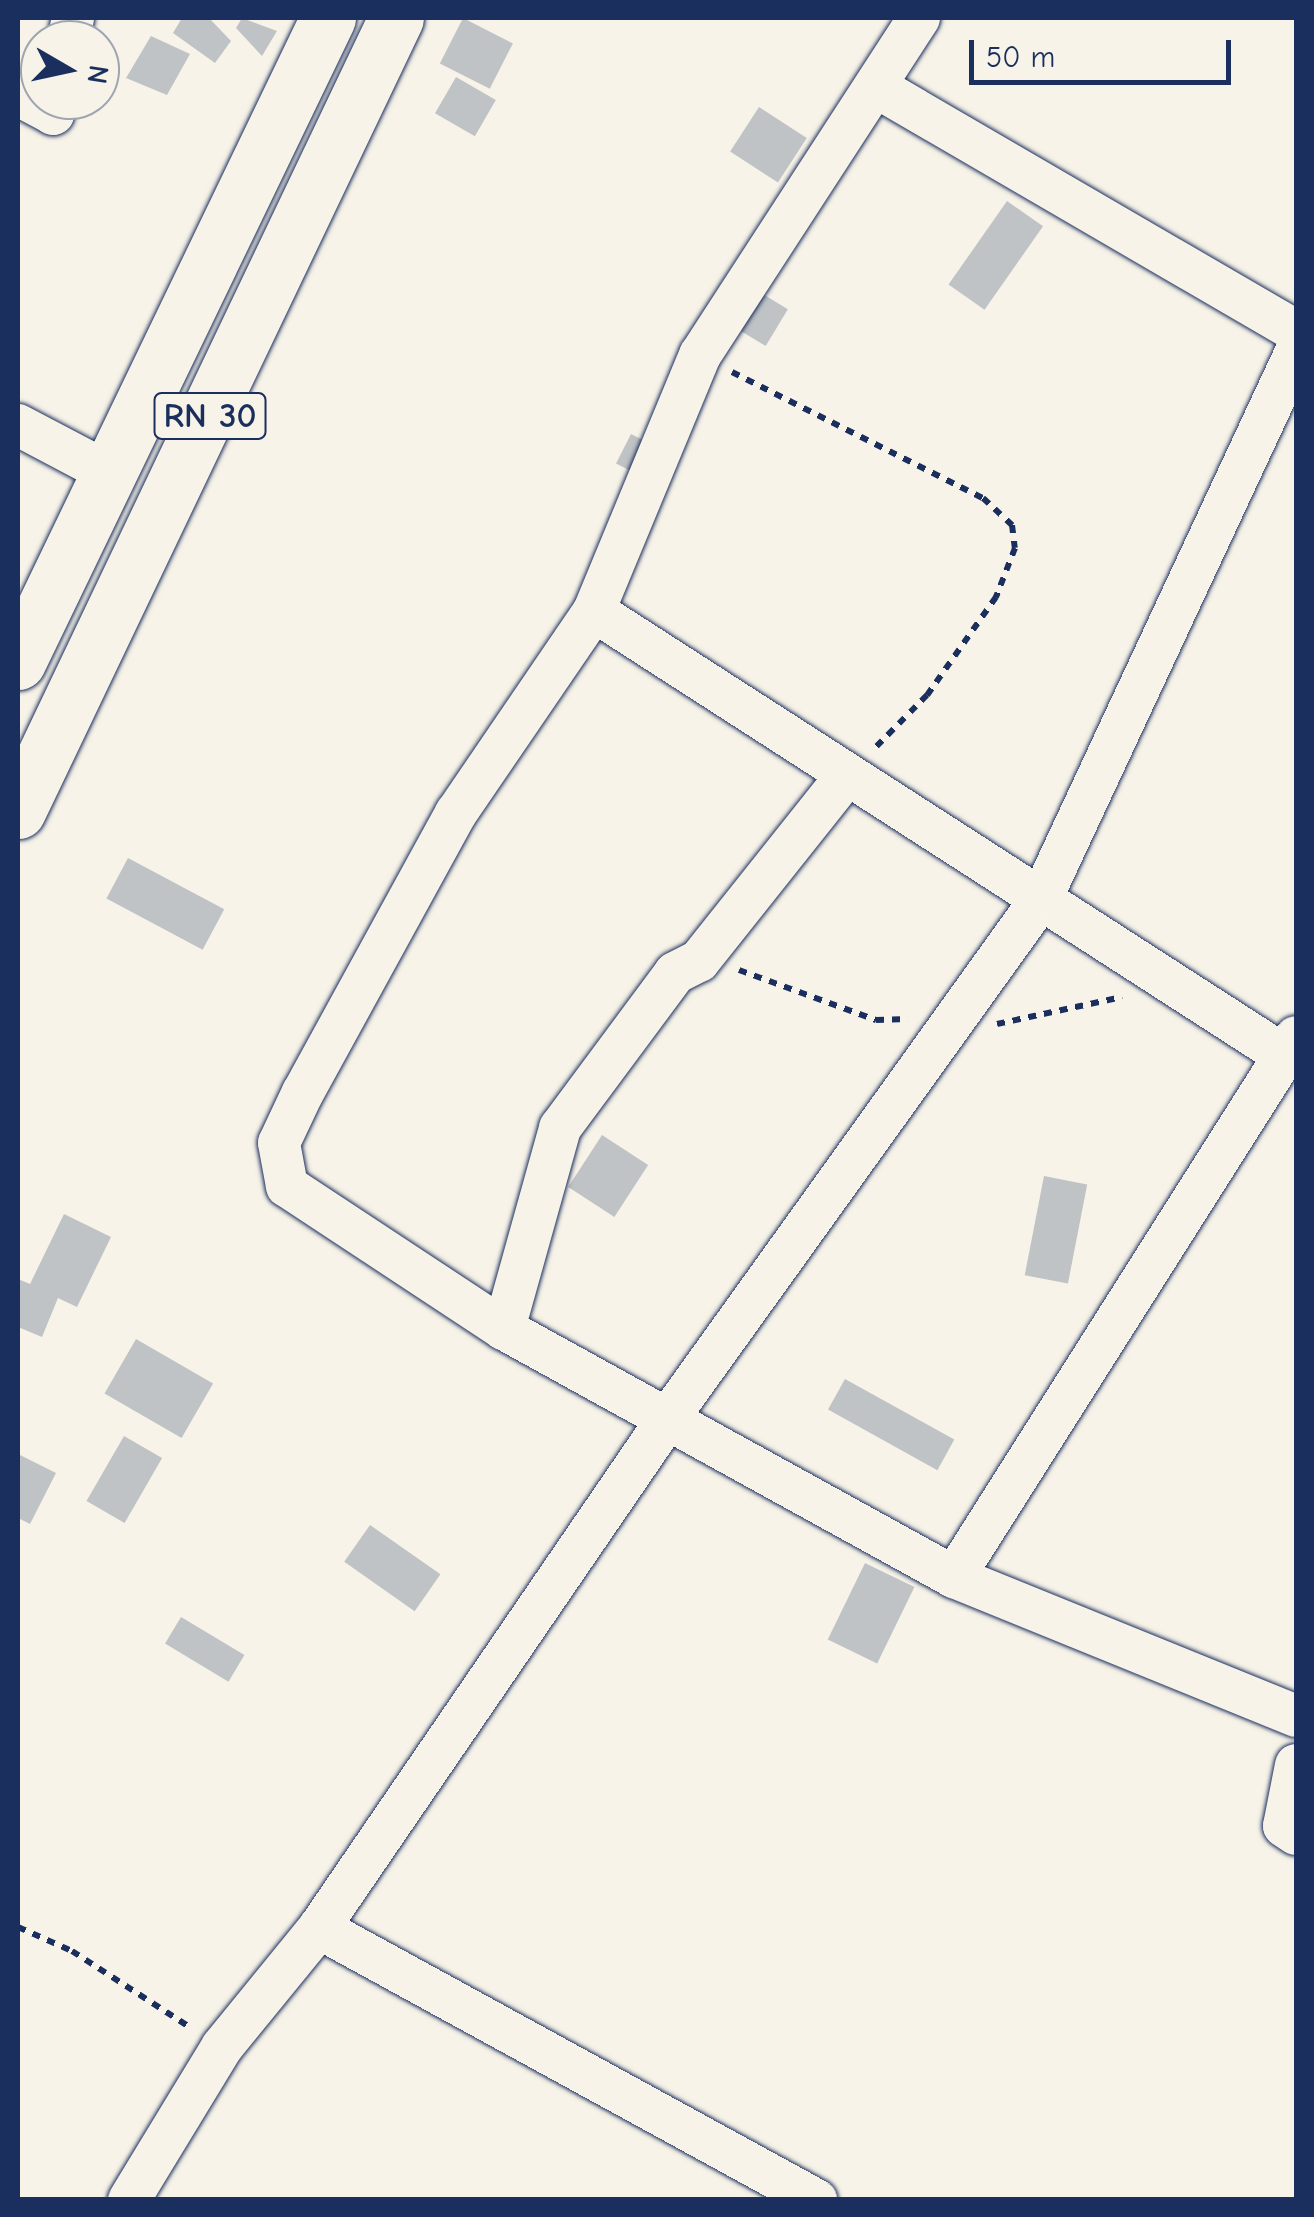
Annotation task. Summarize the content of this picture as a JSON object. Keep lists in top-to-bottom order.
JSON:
{
  "streets": {
    "main road": ["RN 30"]
  },
  "scale_bar": "50 m",
  "north": "right"
}
